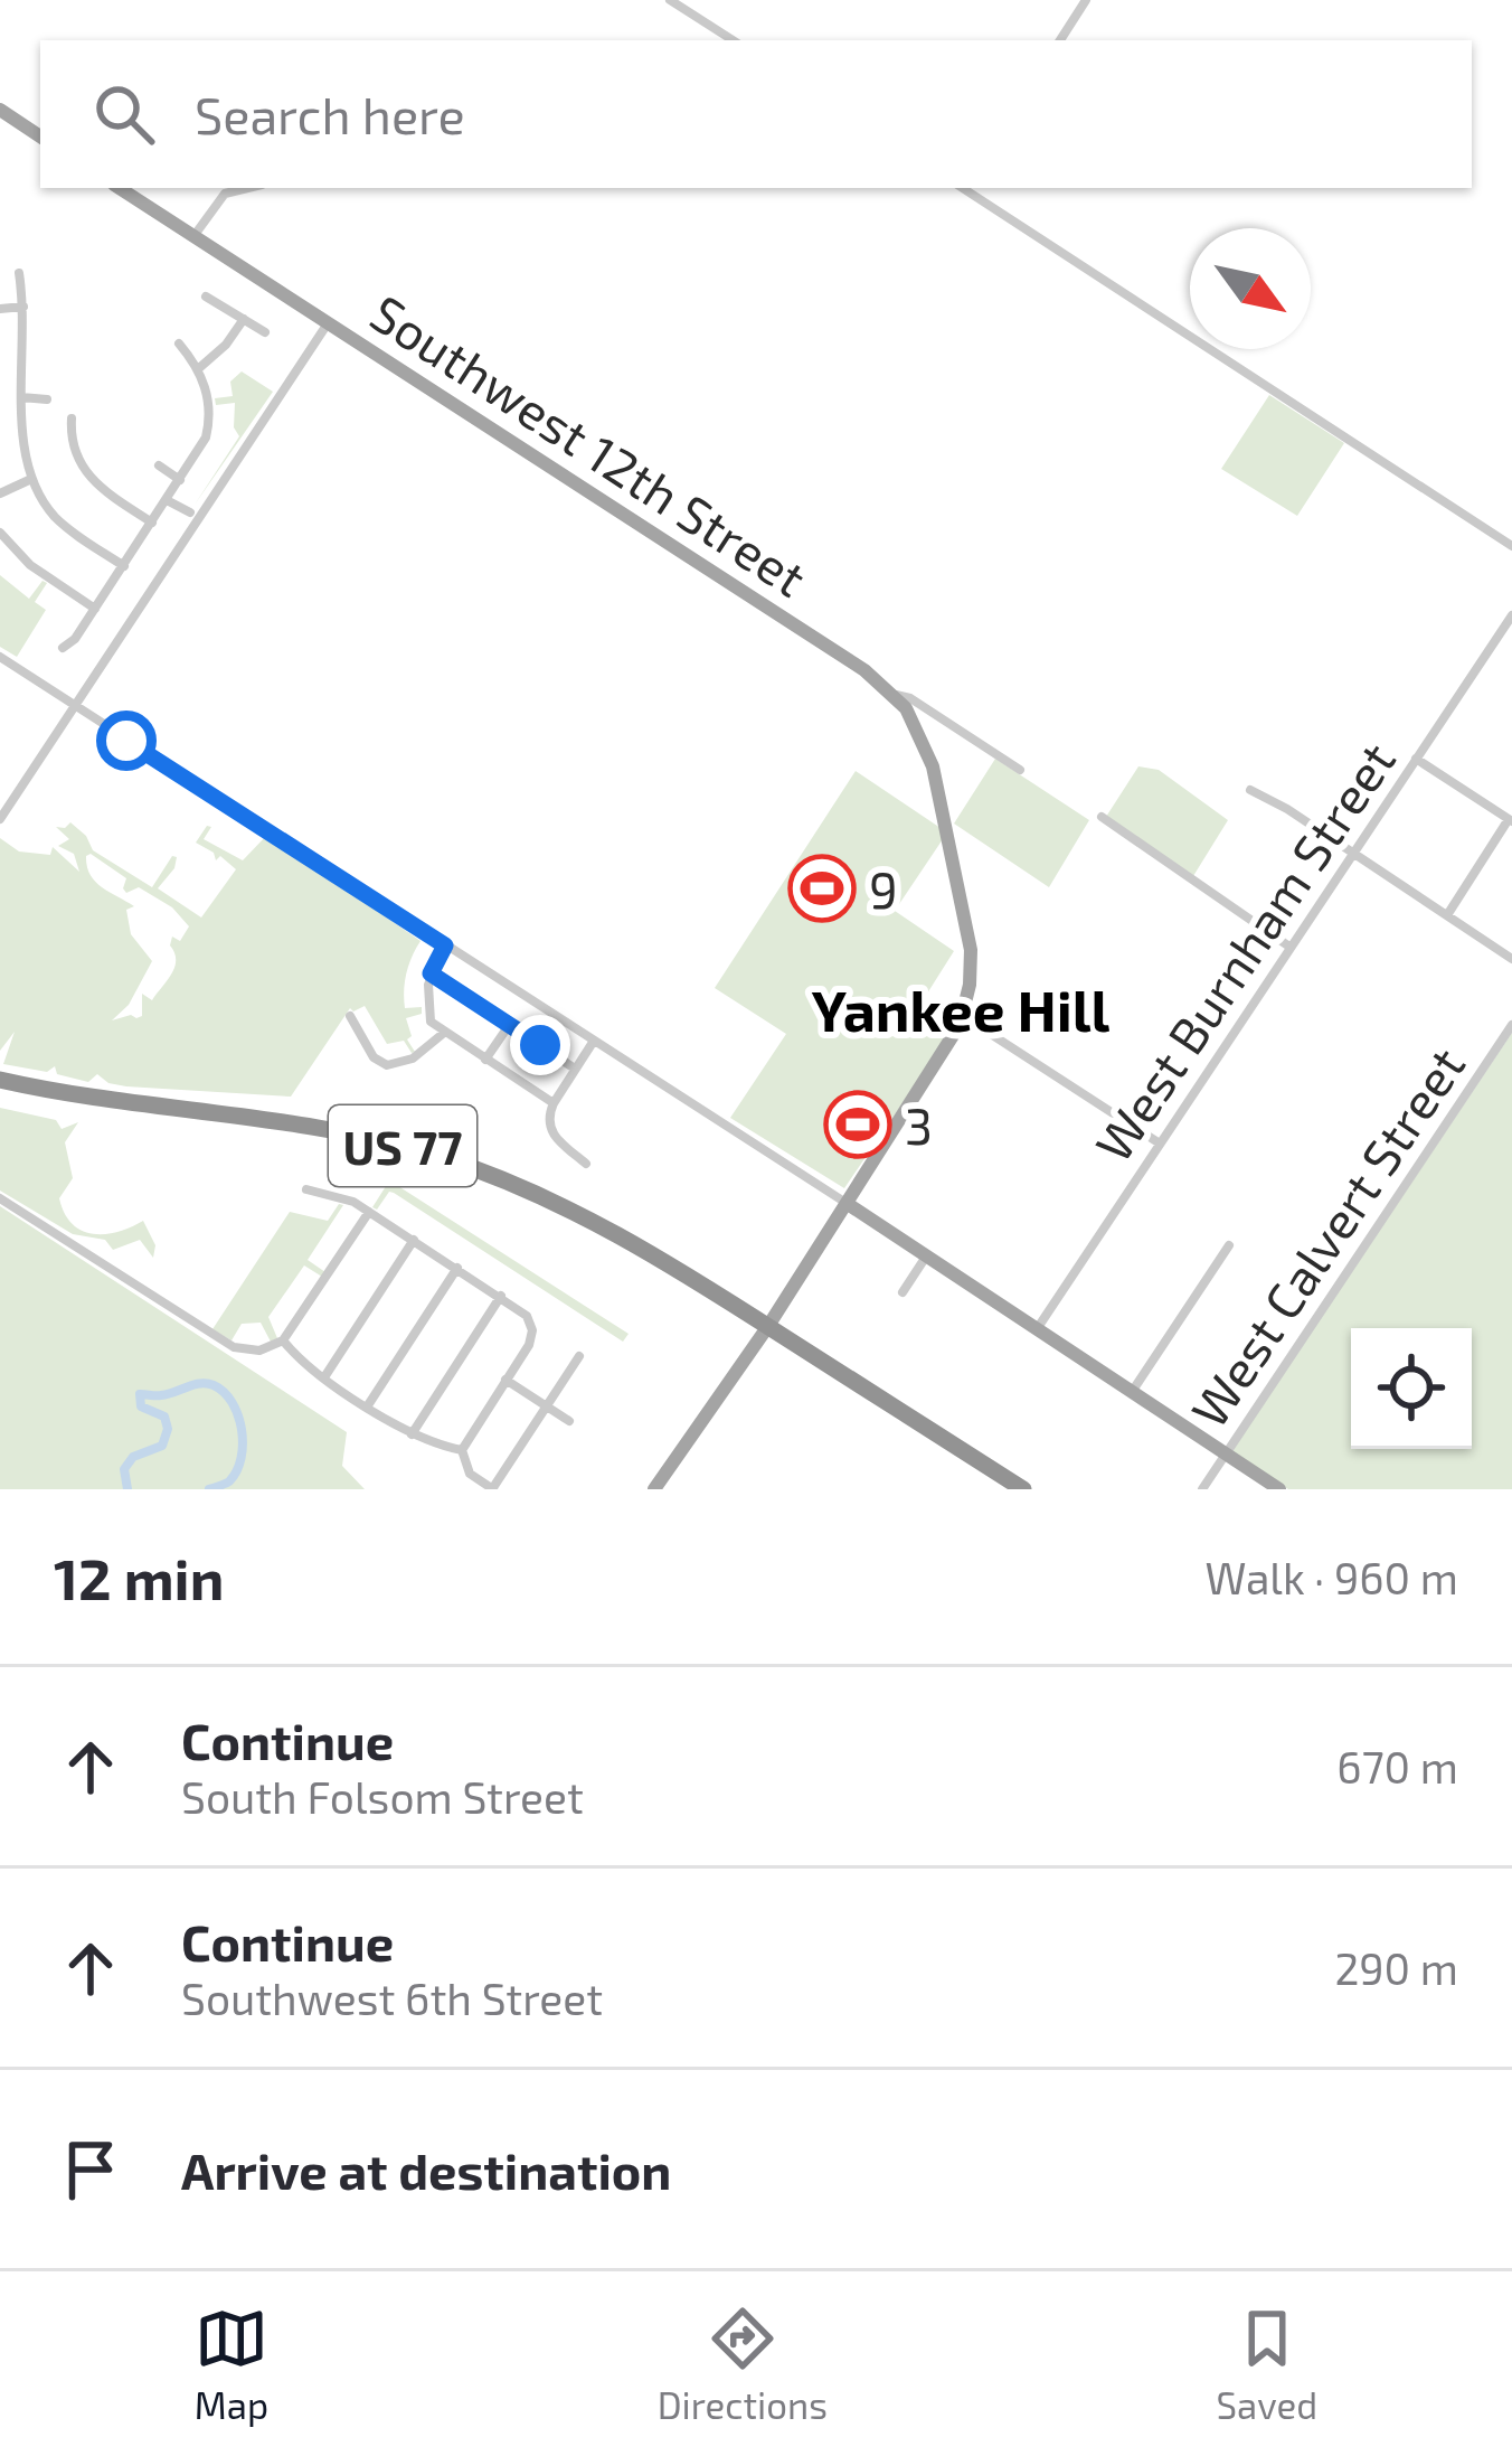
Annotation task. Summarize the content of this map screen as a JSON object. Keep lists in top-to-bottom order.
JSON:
{
  "streets": {
    "highway": ["US 77"],
    "main road": ["Southwest 12th Street"],
    "street": ["West Burnham Street", "West Calvert Street"]
  },
  "districts": ["Yankee Hill"],
  "places": {
    "sports": ["9", "3"]
  },
  "north": "bottom right",
  "page": {
    "search": "Search here",
    "heading": ["12 min", "Walk · 960 m"],
    "list": [
      ["Continue", "South Folsom Street", "670 m"],
      ["Continue", "Southwest 6th Street", "290 m"],
      "Arrive at destination"
    ],
    "nav": ["Map", "Directions", "Saved"]
  }
}
